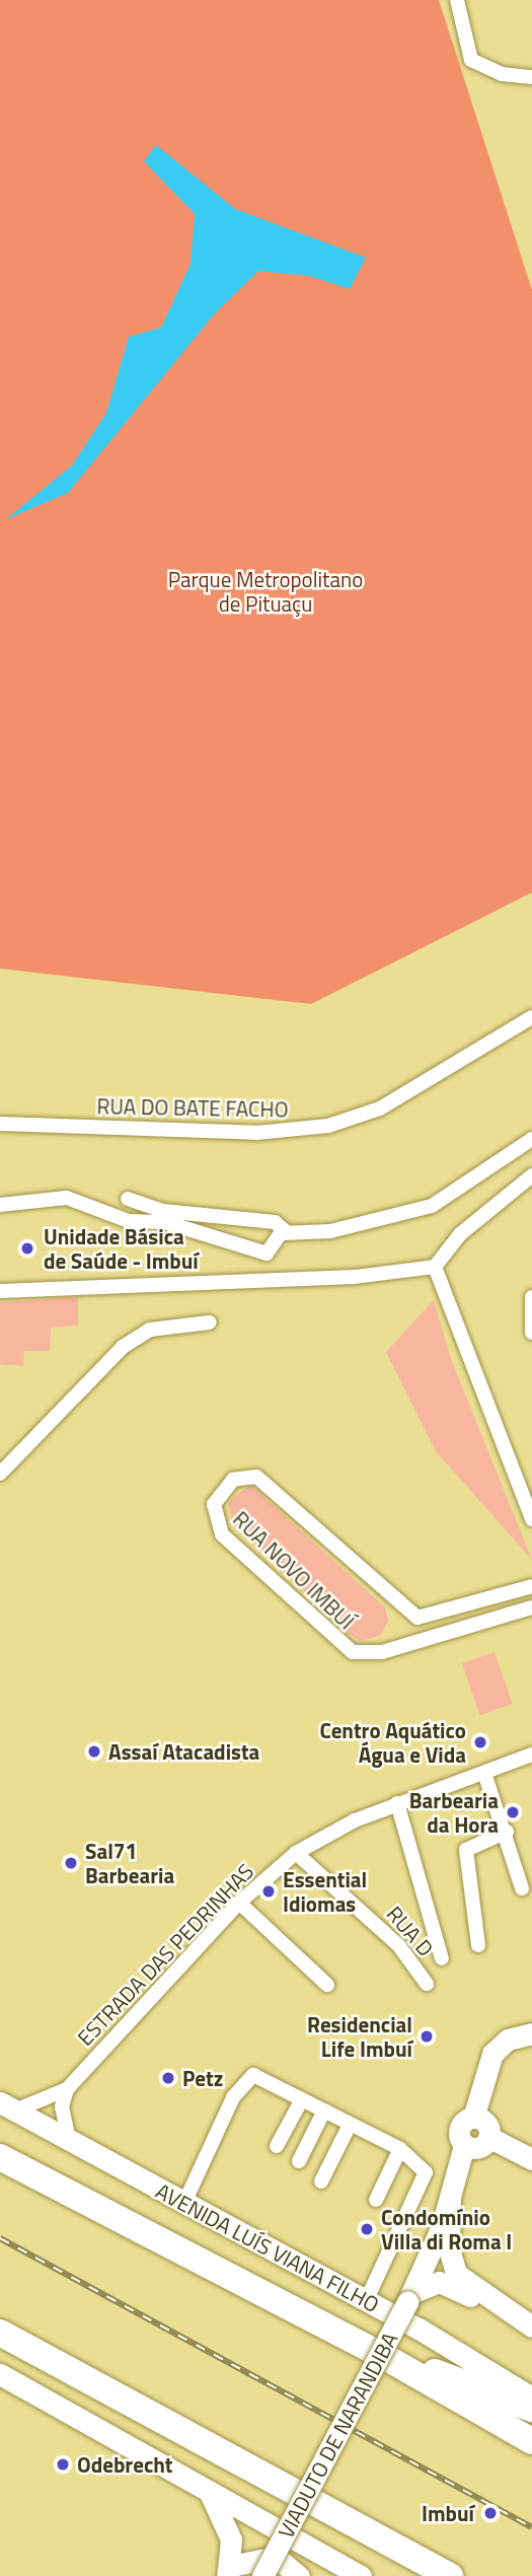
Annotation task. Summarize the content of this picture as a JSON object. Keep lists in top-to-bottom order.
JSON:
{
  "streets": {
    "highway": ["AVENIDA LUÍS VIANA FILHO"],
    "main road": ["VIADUTO DE NARANDIBA"],
    "street": [
      "RUA DO BATE FACHO",
      "RUA NOVO IMBUÍ",
      "RUA D",
      "ESTRADA DAS PEDRINHAS"
    ]
  },
  "crossings": [
    ["RUA D", "ESTRADA DAS PEDRINHAS"],
    ["ESTRADA DAS PEDRINHAS", "AVENIDA LUÍS VIANA FILHO"]
  ],
  "parks": ["Parque Metropolitano de Pituaçu"],
  "places": [
    "Unidade Básica de Saúde - Imbuí",
    "Centro Aquático Água e Vida",
    "Assaí Atacadista",
    "Barbearia da Hora",
    "Sal71 Barbearia",
    "Essential Idiomas",
    "Residencial Life Imbuí",
    "Petz",
    "Condomínio Villa di Roma I",
    "Odebrecht",
    "Imbuí"
  ]
}
